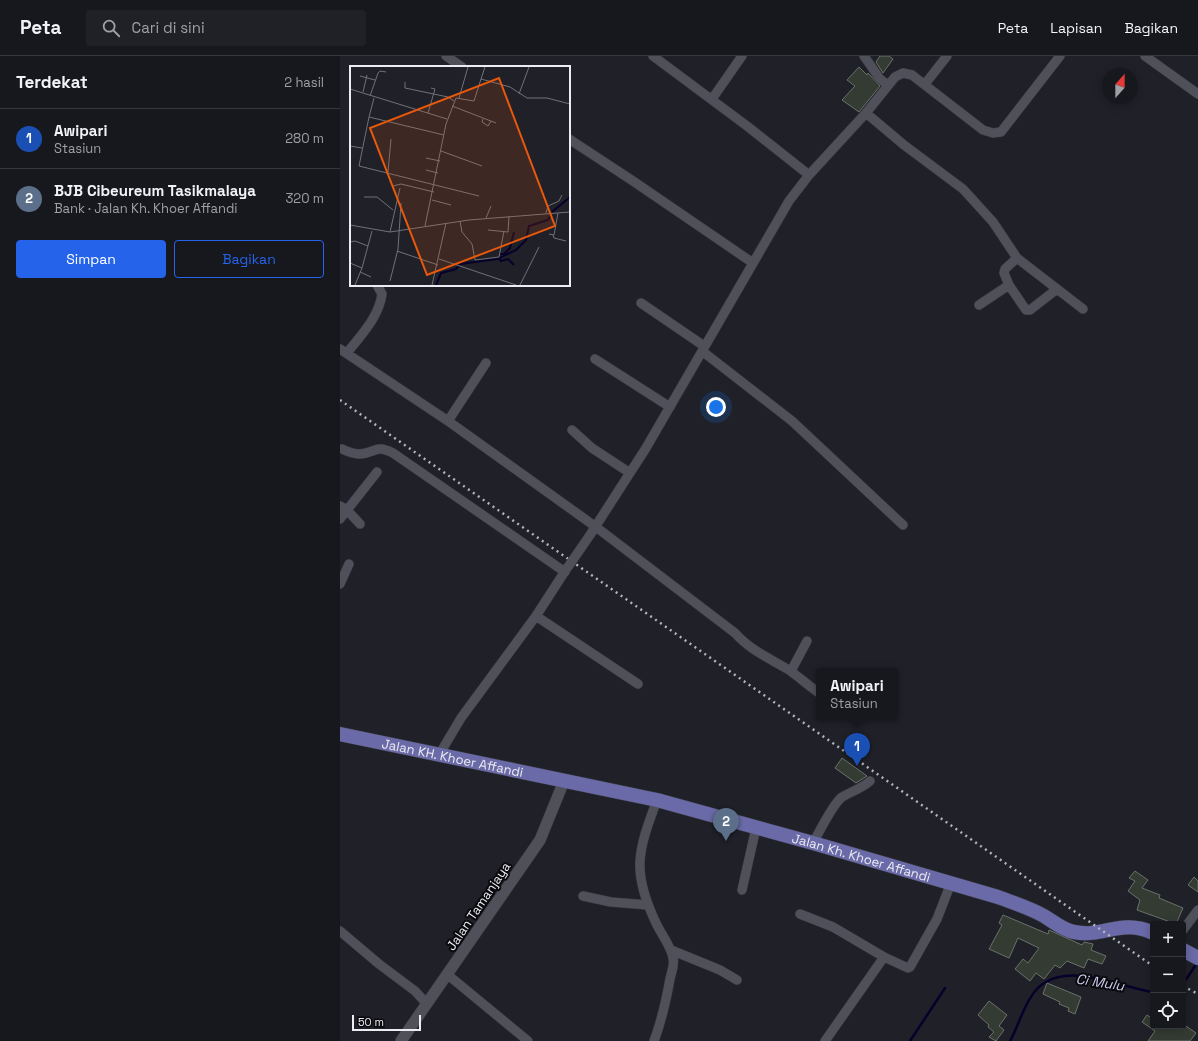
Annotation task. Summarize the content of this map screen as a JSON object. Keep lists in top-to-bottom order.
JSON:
{
  "streets": {
    "main road": ["Jalan KH. Khoer Affandi", "Jalan Kh. Khoer Affandi"],
    "street": ["Jalan Tamanjaya"]
  },
  "crossings": [
    ["Jalan KH. Khoer Affandi", "Jalan Kh. Khoer Affandi"],
    ["Jalan KH. Khoer Affandi", "Jalan Tamanjaya"],
    ["Jalan Kh. Khoer Affandi", "Jalan Tamanjaya"]
  ],
  "water": ["Ci Mulu"],
  "scale_bar": "50 m",
  "north": "top",
  "page": {
    "header": "Peta",
    "search": "Cari di sini",
    "nav": ["Peta", "Lapisan", "Bagikan"],
    "heading": ["Terdekat", "2 hasil"],
    "list": [
      {
        "mark": "1",
        "name": "Awipari",
        "note": "Stasiun",
        "value": "280 m"
      },
      {
        "mark": "2",
        "name": "BJB Cibeureum Tasikmalaya",
        "note": "Bank · Jalan Kh. Khoer Affandi",
        "value": "320 m"
      }
    ],
    "buttons": ["Simpan", "Bagikan"],
    "popup": ["Awipari", "Stasiun"],
    "pins": ["1", "2"],
    "map_buttons": ["+", "−"],
    "scale": "50 m"
  }
}
